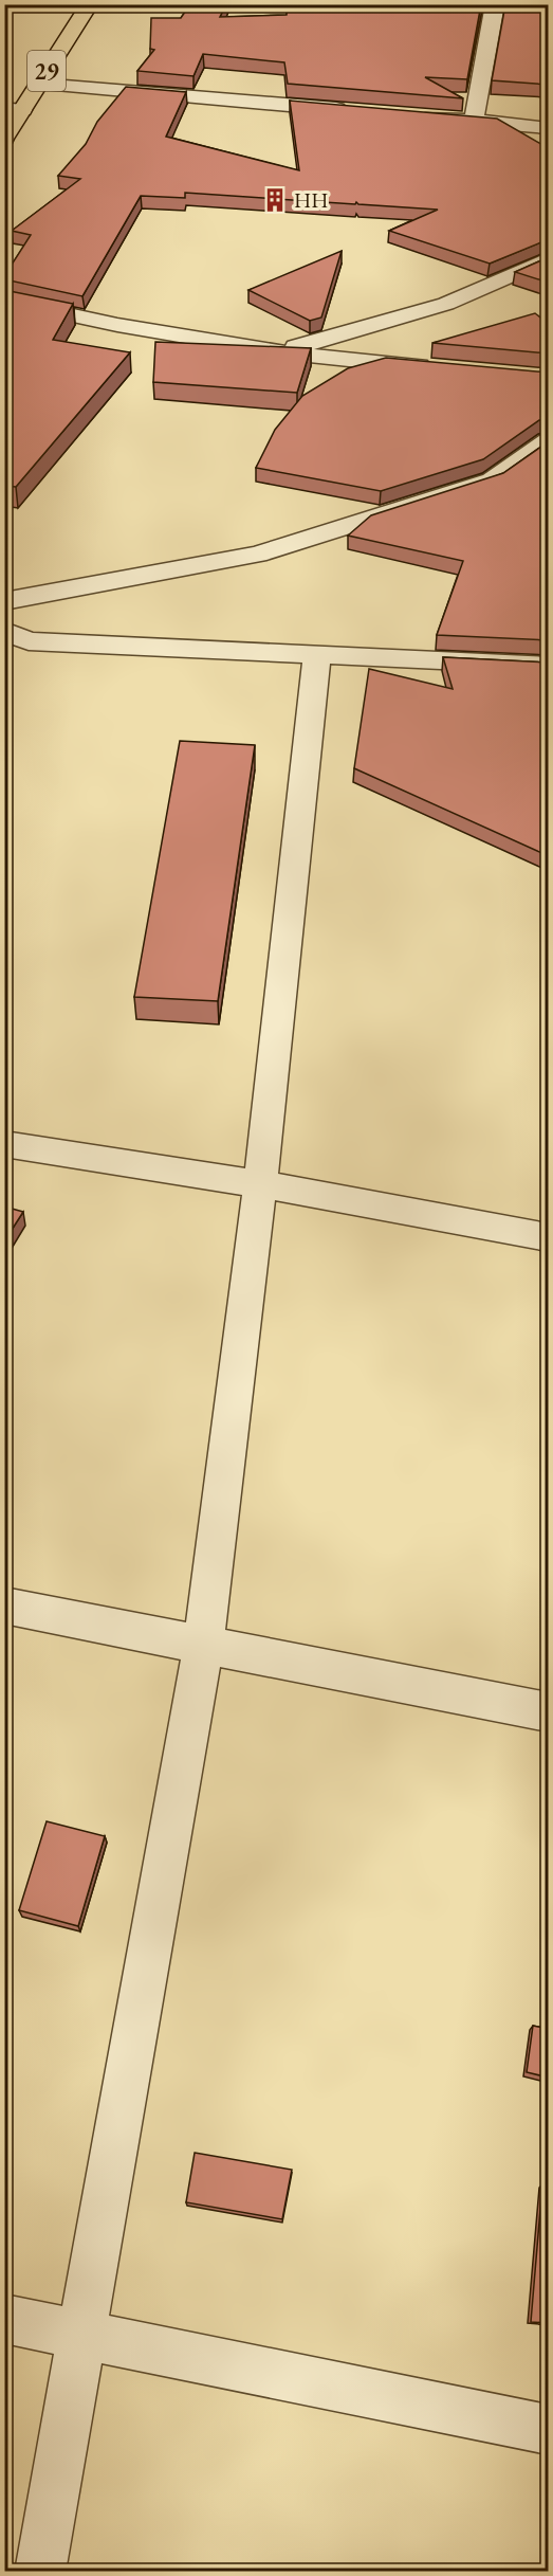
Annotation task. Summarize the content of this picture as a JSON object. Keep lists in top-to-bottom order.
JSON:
{
  "streets": {
    "main road": ["29"]
  },
  "places": {
    "building": ["HH"]
  }
}
